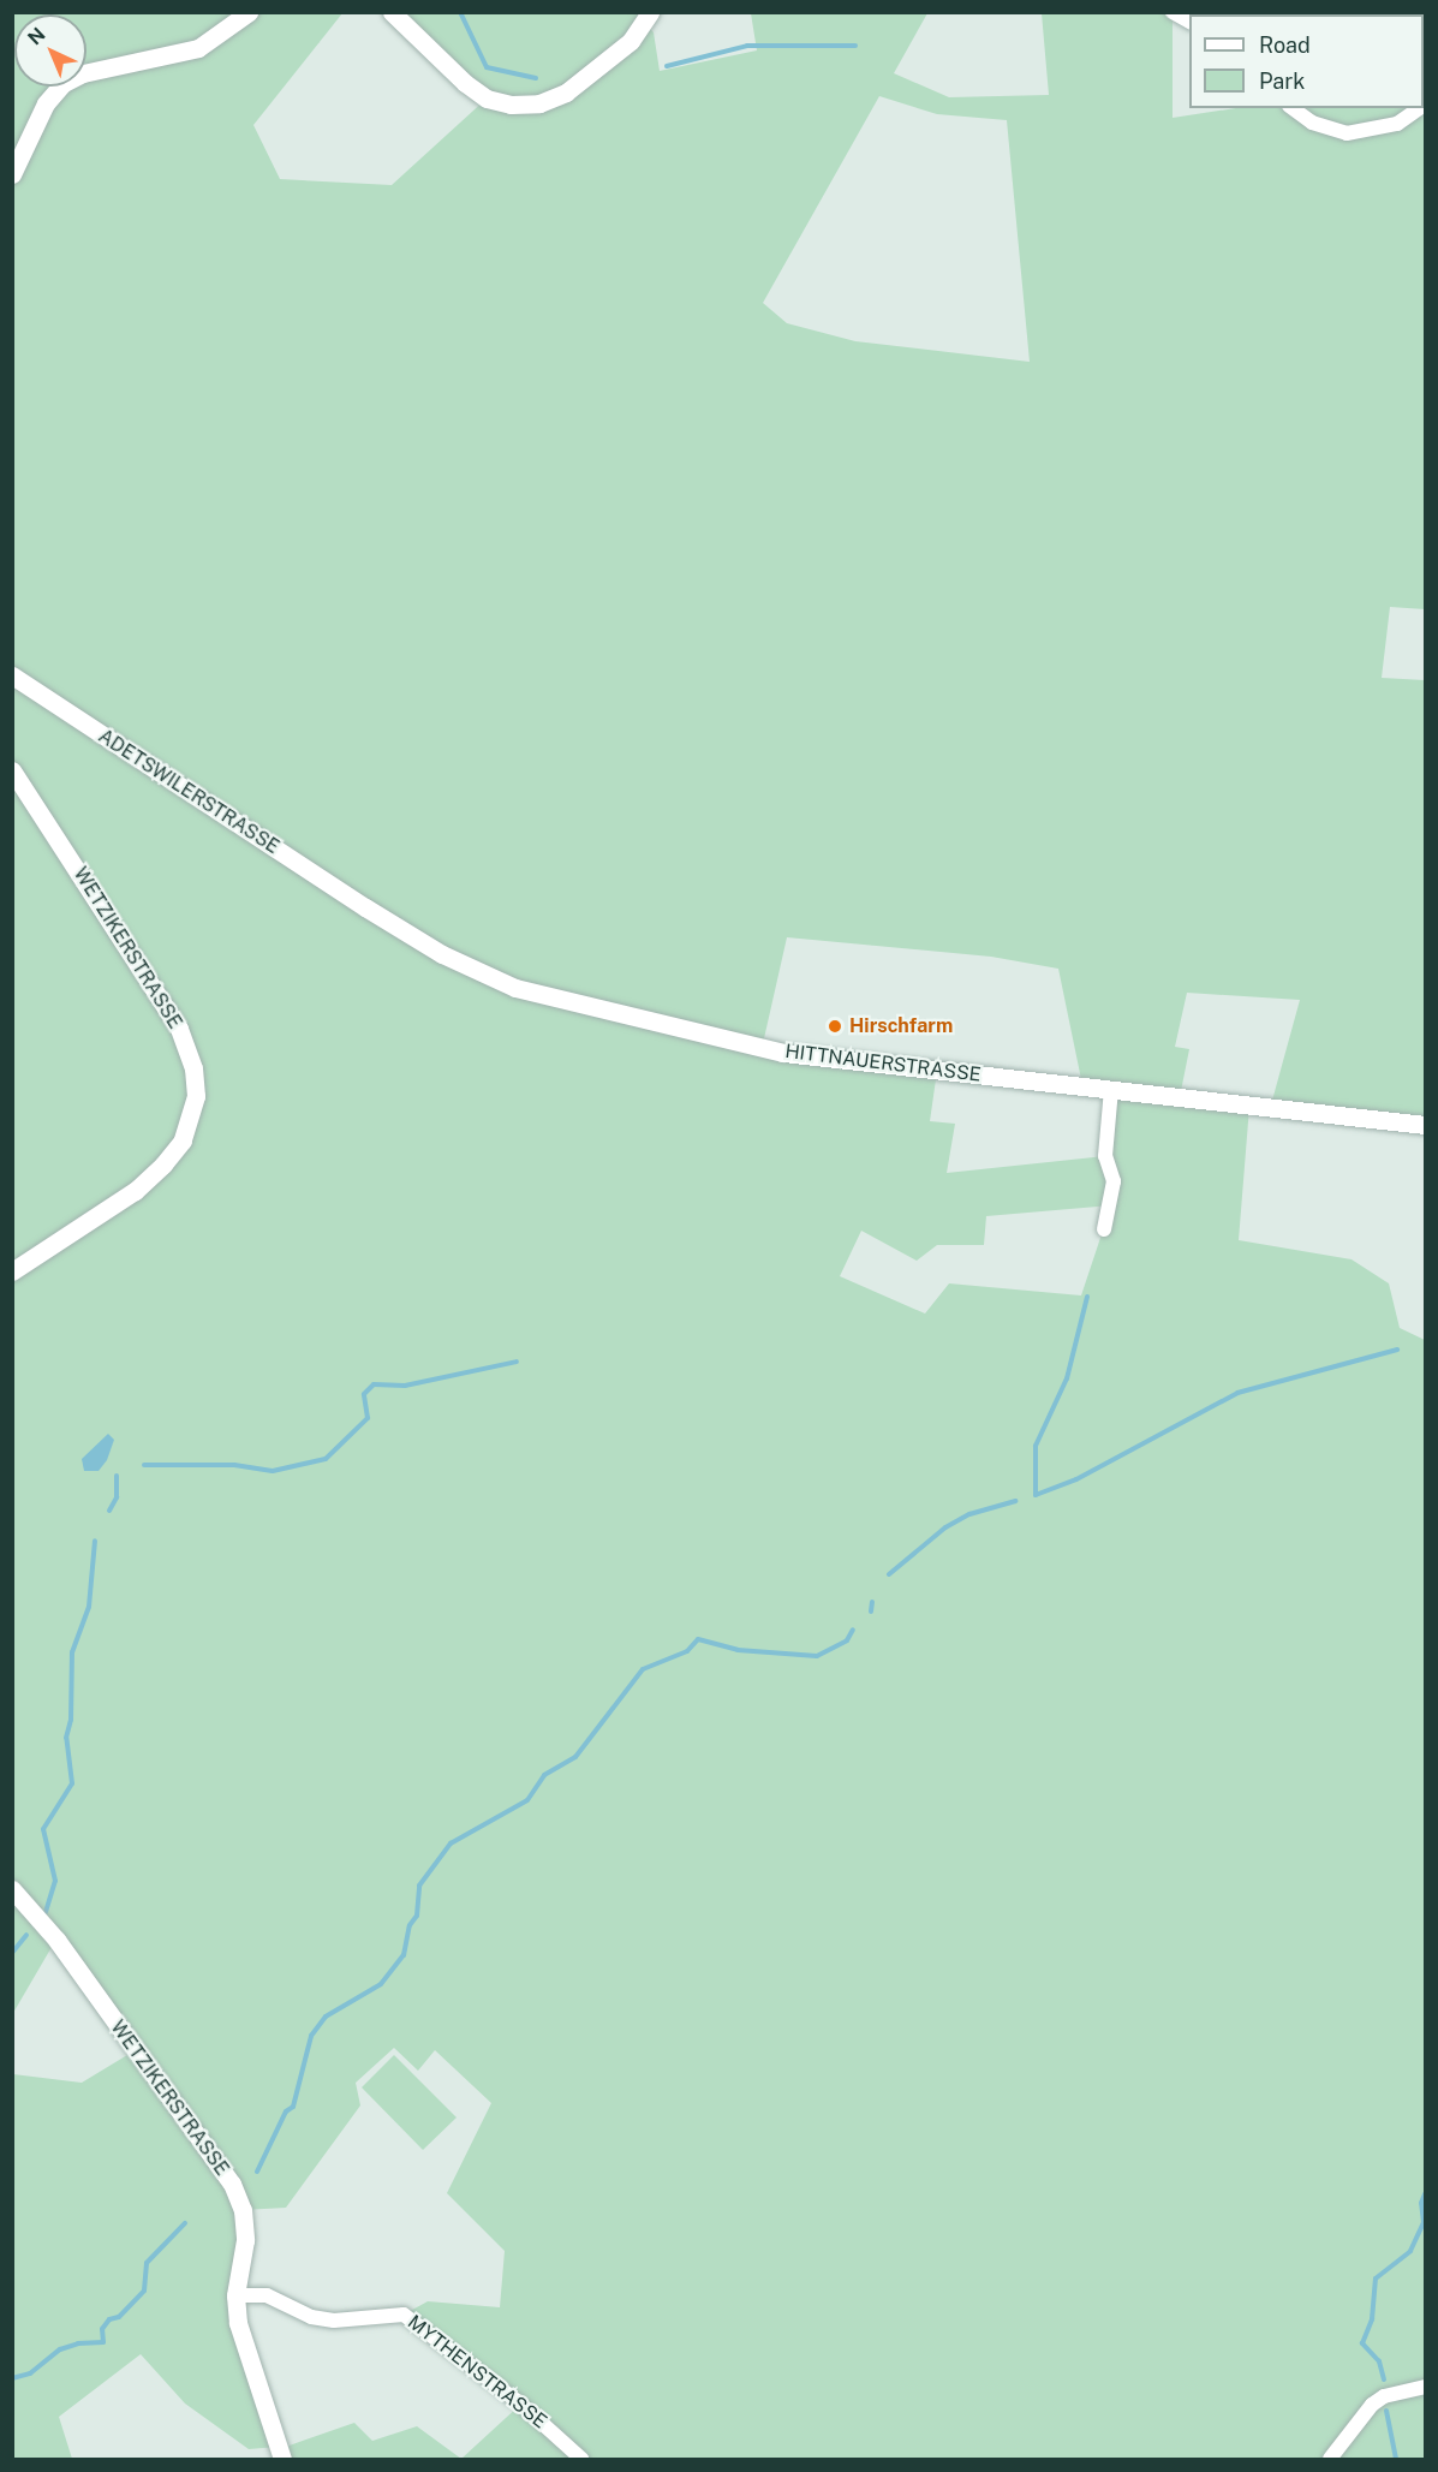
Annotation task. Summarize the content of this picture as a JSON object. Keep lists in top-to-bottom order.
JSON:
{
  "streets": {
    "street": [
      "ADETSWILERSTRASSE",
      "WETZIKERSTRASSE",
      "HITTNAUERSTRASSE",
      "MYTHENSTRASSE"
    ]
  },
  "crossings": [
    ["ADETSWILERSTRASSE", "HITTNAUERSTRASSE"],
    ["WETZIKERSTRASSE", "MYTHENSTRASSE"]
  ],
  "places": ["Hirschfarm"],
  "legend": ["Road", "Park"],
  "north": "top left"
}
